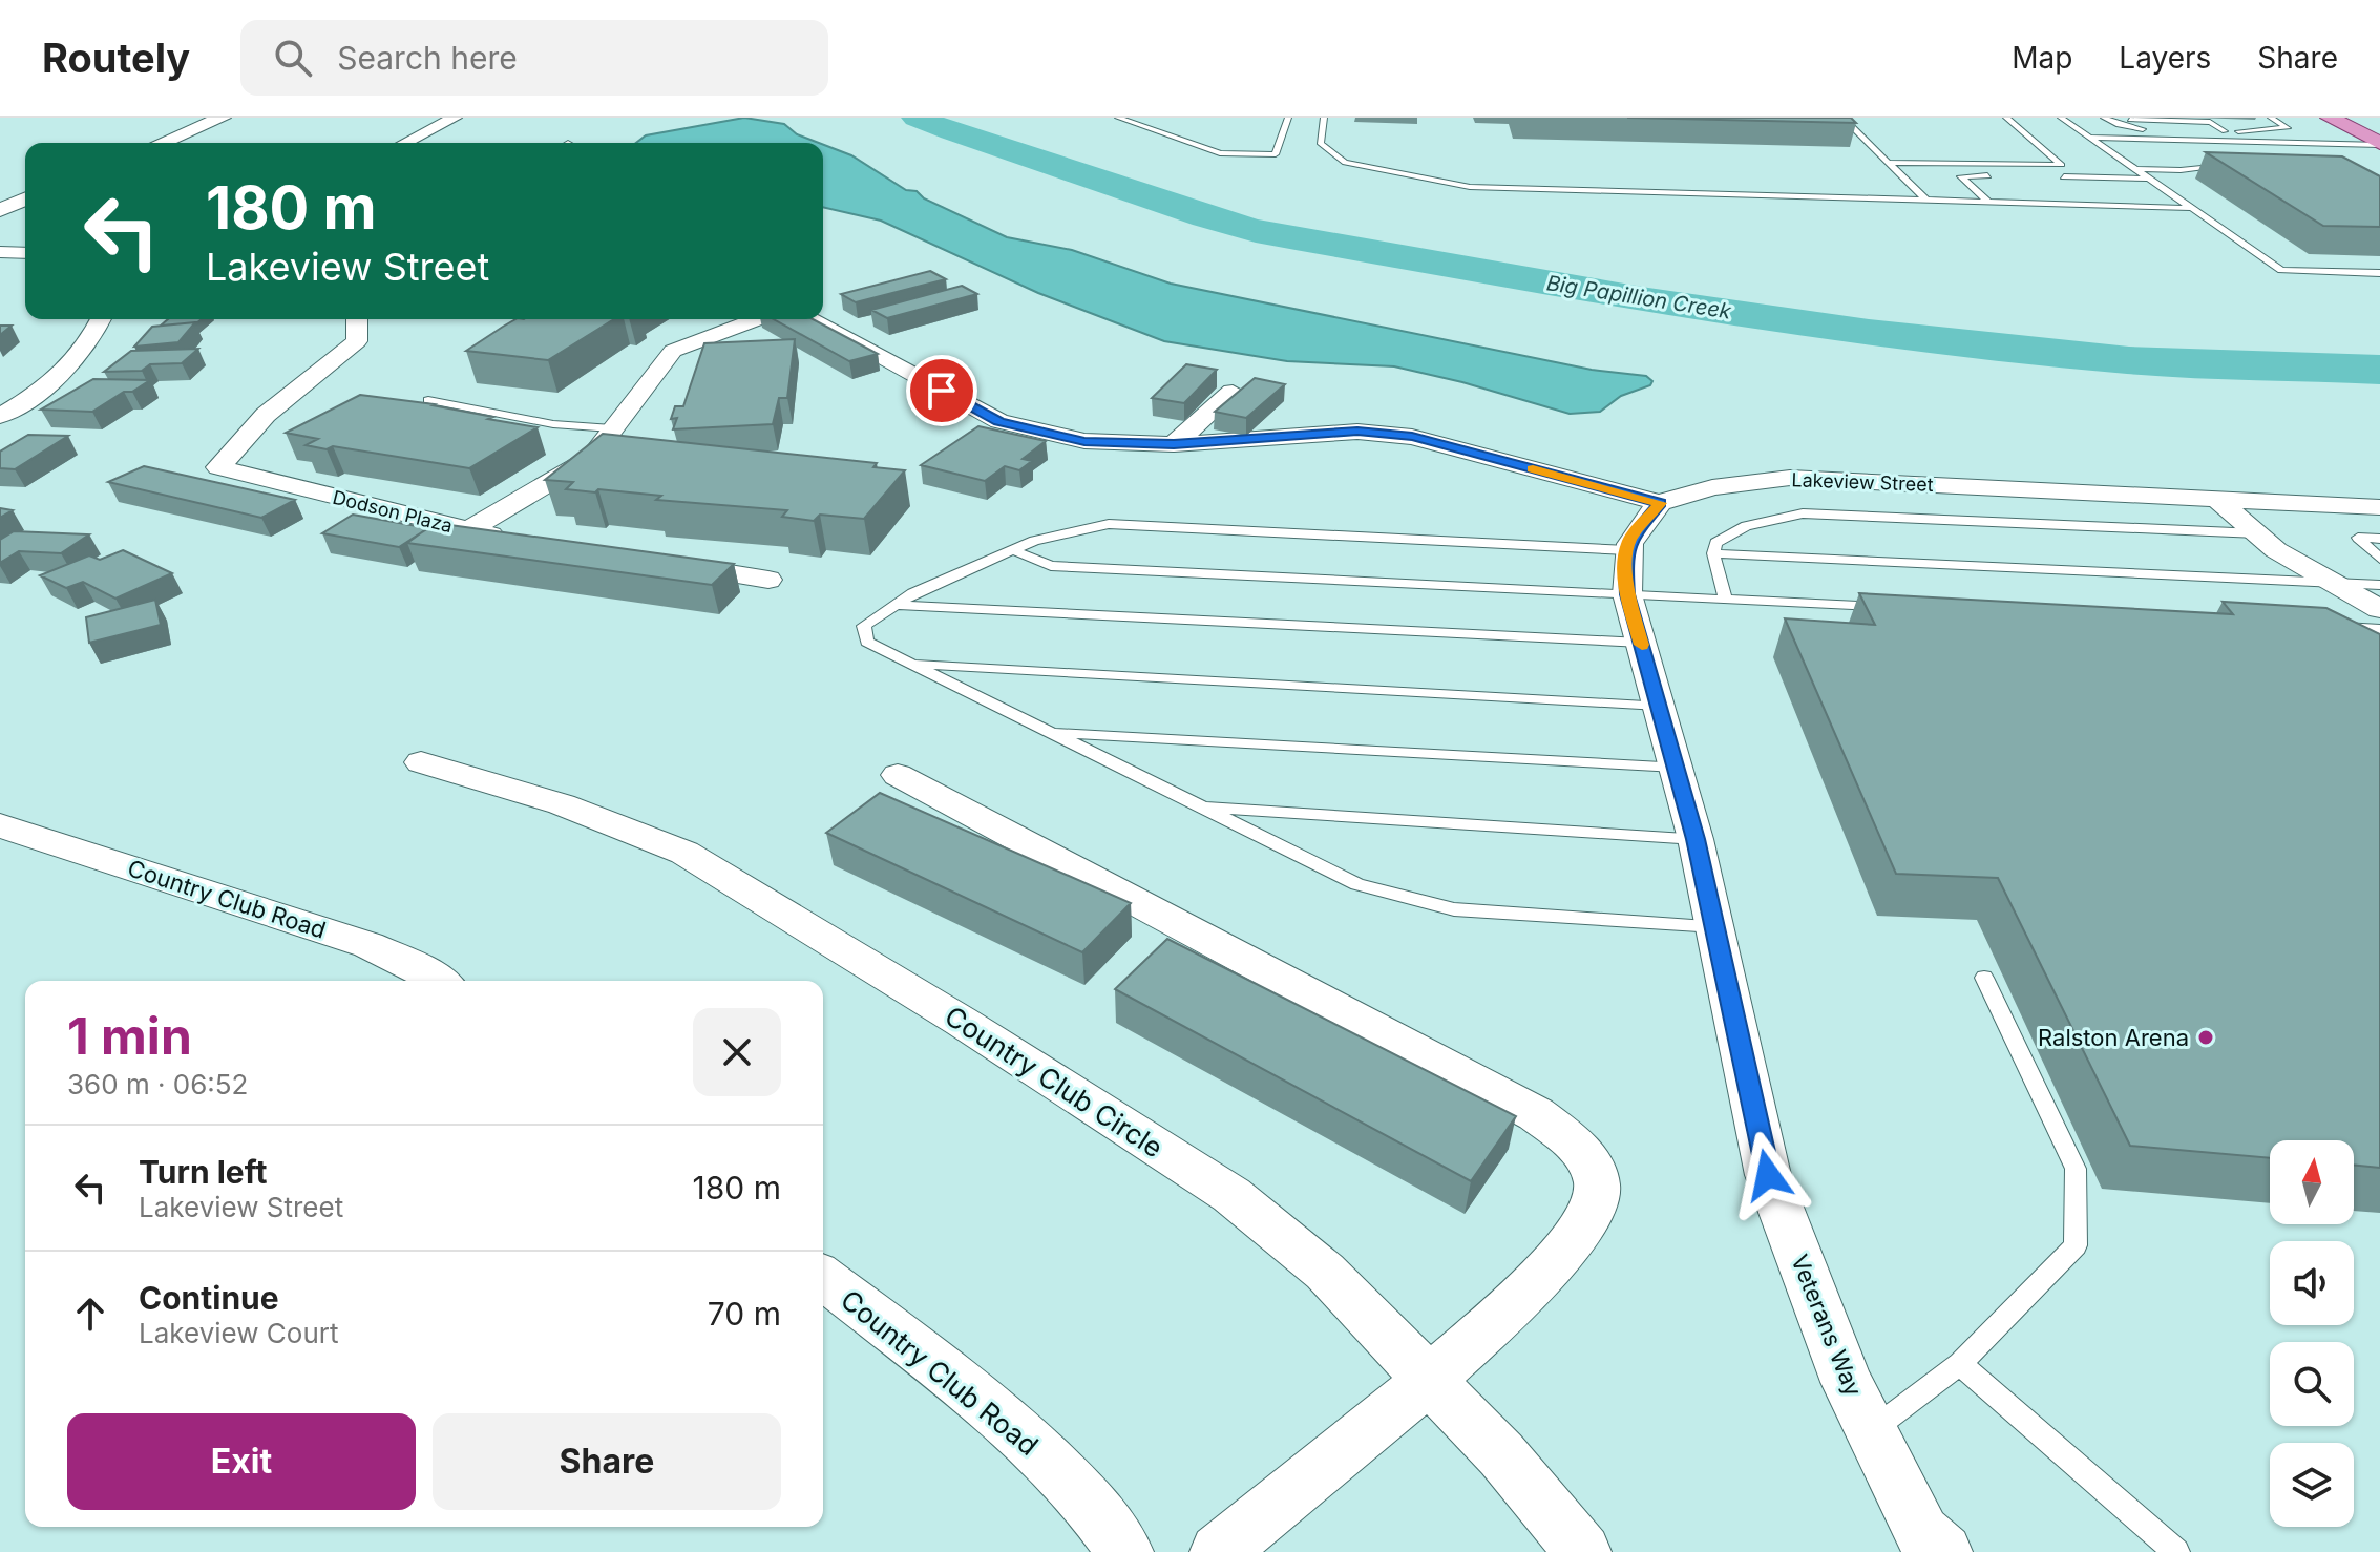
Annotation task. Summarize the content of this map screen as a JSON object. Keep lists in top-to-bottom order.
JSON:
{
  "streets": {
    "street": [
      "Lakeview Street",
      "Dodson Plaza",
      "Country Club Road",
      "Country Club Circle",
      "Veterans Way"
    ]
  },
  "water": ["Big Papillion Creek"],
  "places": ["Ralston Arena"],
  "north": "top",
  "page": {
    "header": "Routely",
    "search": "Search here",
    "nav": ["Map", "Layers", "Share"],
    "turn": ["180 m", "Lakeview Street"],
    "heading": ["1 min", "360 m · 06:52"],
    "list": [
      {
        "name": "Turn left",
        "note": "Lakeview Street",
        "value": "180 m"
      },
      {
        "name": "Continue",
        "note": "Lakeview Court",
        "value": "70 m"
      }
    ],
    "buttons": ["Exit", "Share"]
  }
}
